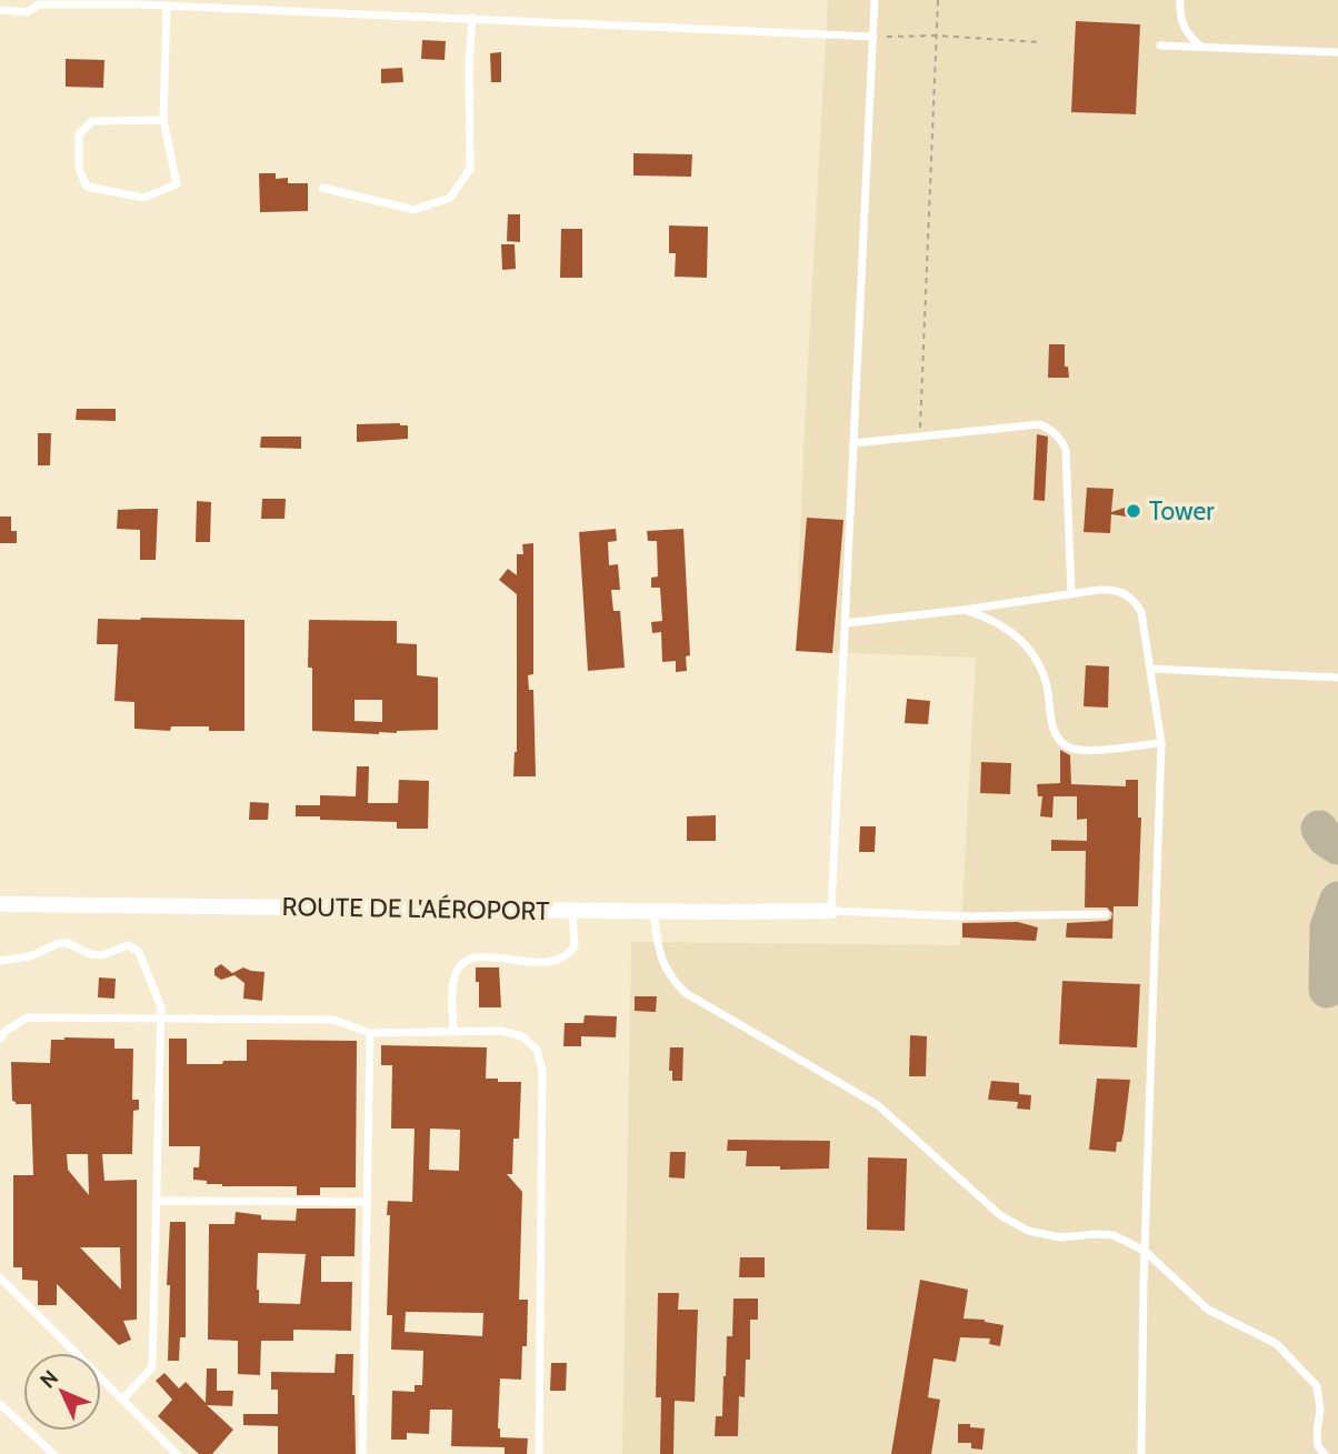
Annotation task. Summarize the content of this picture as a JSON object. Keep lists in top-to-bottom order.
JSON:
{
  "streets": {
    "street": ["ROUTE DE L'AÉROPORT"]
  },
  "places": ["Tower"],
  "north": "top left"
}
